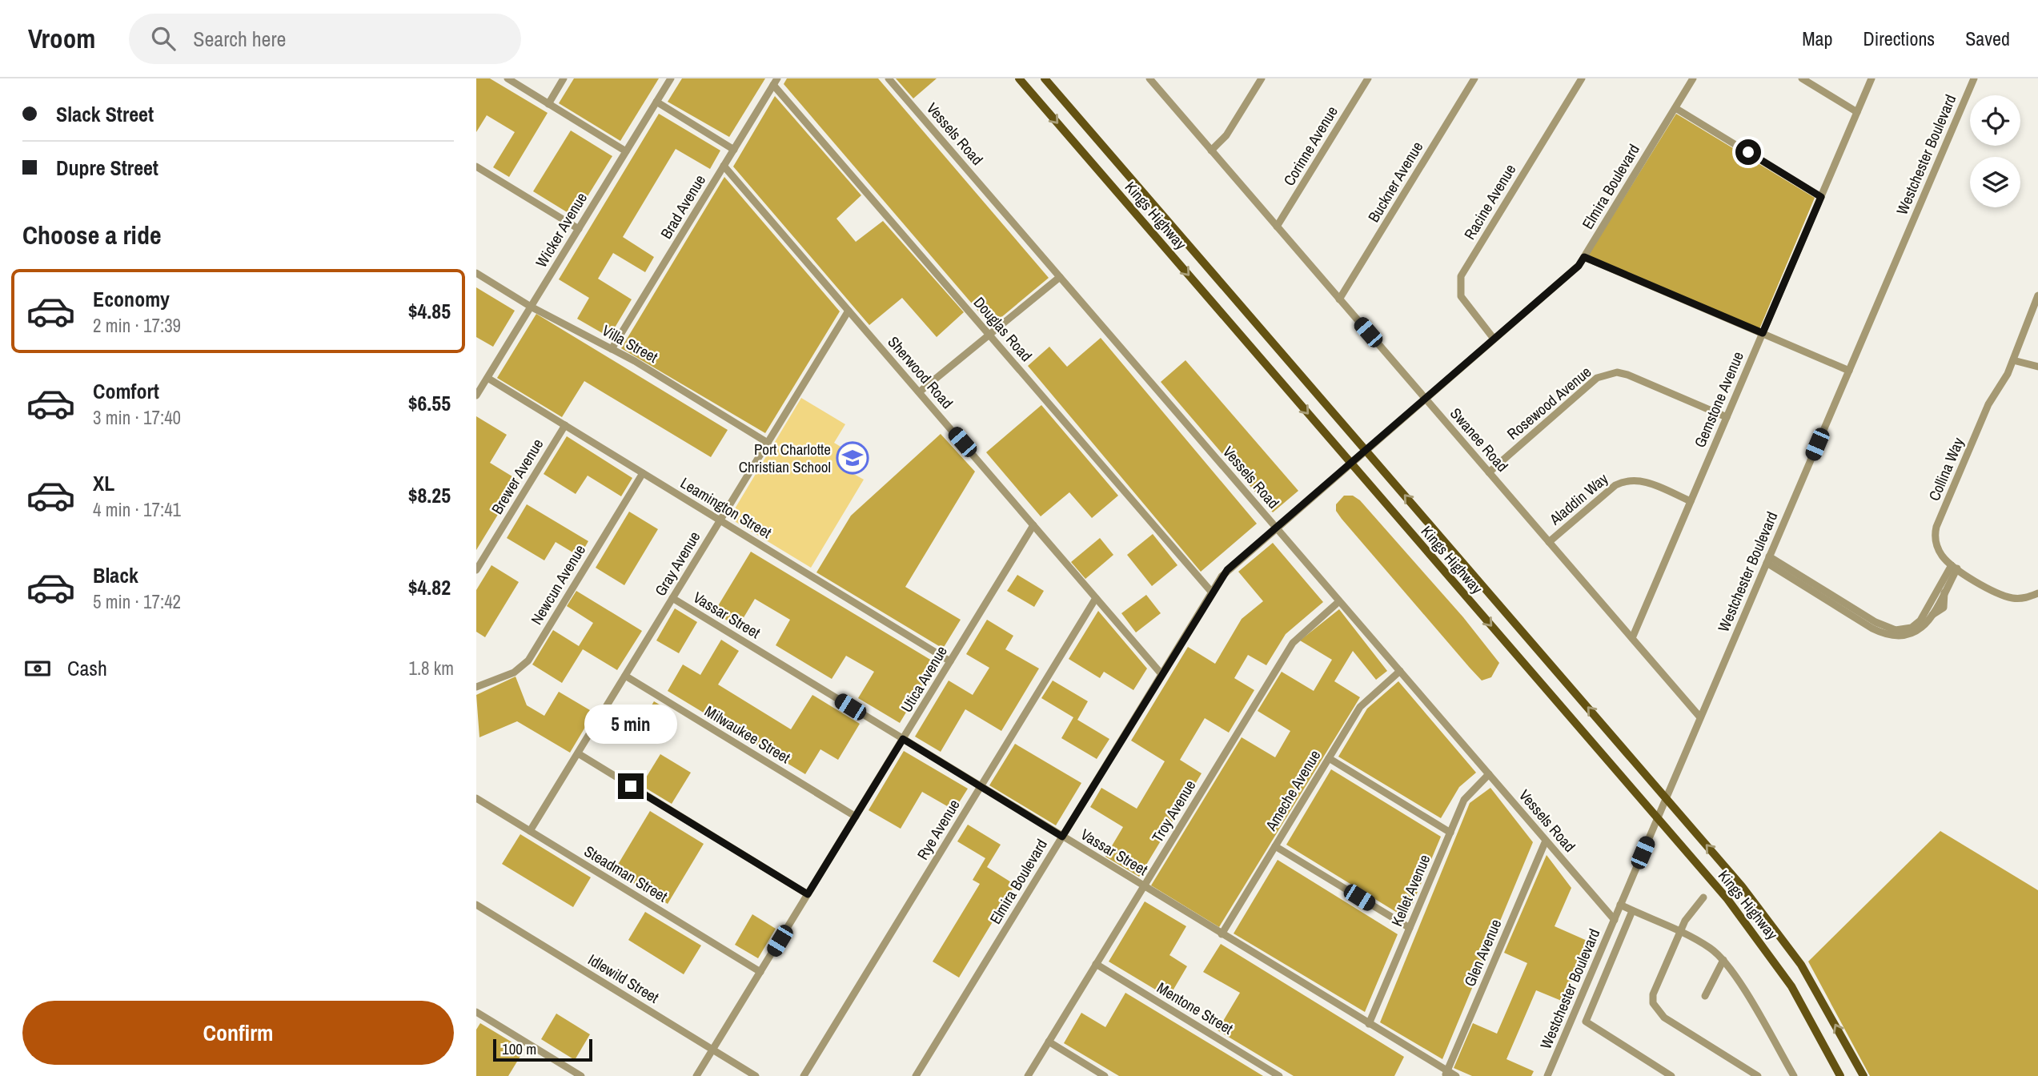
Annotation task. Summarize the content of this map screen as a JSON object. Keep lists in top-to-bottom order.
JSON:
{
  "streets": {
    "main road": ["Kings Highway"],
    "street": [
      "Vessels Road",
      "Corinne Avenue",
      "Westchester Boulevard",
      "Buckner Avenue",
      "Elmira Boulevard",
      "Racine Avenue",
      "Brad Avenue",
      "Wicker Avenue",
      "Douglas Road",
      "Villa Street",
      "Sherwood Road",
      "Gemstone Avenue",
      "Rosewood Avenue",
      "Swanee Road",
      "Collina Way",
      "Brewer Avenue",
      "Aladdin Way",
      "Leamington Street",
      "Gray Avenue",
      "Newcun Avenue",
      "Vassar Street",
      "Utica Avenue",
      "Milwaukee Street",
      "Ameche Avenue",
      "Troy Avenue",
      "Rye Avenue",
      "Steadman Street",
      "Kellet Avenue",
      "Glen Avenue",
      "Idlewild Street",
      "Mentone Street"
    ]
  },
  "crossings": [
    ["Vessels Road", "Westchester Boulevard"],
    ["Vessels Road", "Elmira Boulevard"],
    ["Vessels Road", "Ameche Avenue"],
    ["Vessels Road", "Troy Avenue"],
    ["Vessels Road", "Kellet Avenue"],
    ["Vessels Road", "Glen Avenue"],
    ["Corinne Avenue", "Swanee Road"],
    ["Westchester Boulevard", "Kings Highway"],
    ["Westchester Boulevard", "Swanee Road"],
    ["Buckner Avenue", "Swanee Road"],
    ["Elmira Boulevard", "Racine Avenue"],
    ["Elmira Boulevard", "Kings Highway"],
    ["Elmira Boulevard", "Douglas Road"],
    ["Elmira Boulevard", "Sherwood Road"],
    ["Elmira Boulevard", "Swanee Road"],
    ["Elmira Boulevard", "Vassar Street"],
    ["Brad Avenue", "Douglas Road"],
    ["Brad Avenue", "Villa Street"],
    ["Brad Avenue", "Sherwood Road"],
    ["Wicker Avenue", "Villa Street"],
    ["Wicker Avenue", "Leamington Street"],
    ["Villa Street", "Gray Avenue"],
    ["Sherwood Road", "Gray Avenue"],
    ["Sherwood Road", "Utica Avenue"],
    ["Sherwood Road", "Rye Avenue"],
    ["Gemstone Avenue", "Rosewood Avenue"],
    ["Gemstone Avenue", "Swanee Road"],
    ["Gemstone Avenue", "Aladdin Way"],
    ["Rosewood Avenue", "Swanee Road"],
    ["Swanee Road", "Aladdin Way"],
    ["Brewer Avenue", "Leamington Street"],
    ["Leamington Street", "Gray Avenue"],
    ["Leamington Street", "Newcun Avenue"],
    ["Leamington Street", "Utica Avenue"],
    ["Gray Avenue", "Vassar Street"],
    ["Gray Avenue", "Milwaukee Street"],
    ["Gray Avenue", "Steadman Street"],
    ["Vassar Street", "Utica Avenue"],
    ["Vassar Street", "Ameche Avenue"],
    ["Vassar Street", "Troy Avenue"],
    ["Vassar Street", "Rye Avenue"],
    ["Vassar Street", "Kellet Avenue"],
    ["Vassar Street", "Glen Avenue"],
    ["Utica Avenue", "Milwaukee Street"],
    ["Utica Avenue", "Steadman Street"],
    ["Utica Avenue", "Idlewild Street"],
    ["Troy Avenue", "Mentone Street"]
  ],
  "places": {
    "school or university": ["Port Charlotte Christian School"]
  },
  "scale_bar": "100 m",
  "page": {
    "header": "Vroom",
    "search": "Search here",
    "nav": ["Map", "Directions", "Saved"],
    "banner": ["Slack Street", "Dupre Street"],
    "heading": "Choose a ride",
    "list": [
      {
        "name": "Economy",
        "note": "2 min · 17:39",
        "value": "$4.85"
      },
      {
        "name": "Comfort",
        "note": "3 min · 17:40",
        "value": "$6.55"
      },
      {
        "name": "XL",
        "note": "4 min · 17:41",
        "value": "$8.25"
      },
      {
        "name": "Black",
        "note": "5 min · 17:42",
        "value": "$4.82"
      }
    ],
    "pay": ["Cash", "1.8 km"],
    "bubble": "5 min",
    "buttons": "Confirm",
    "scale": "100 m"
  }
}
